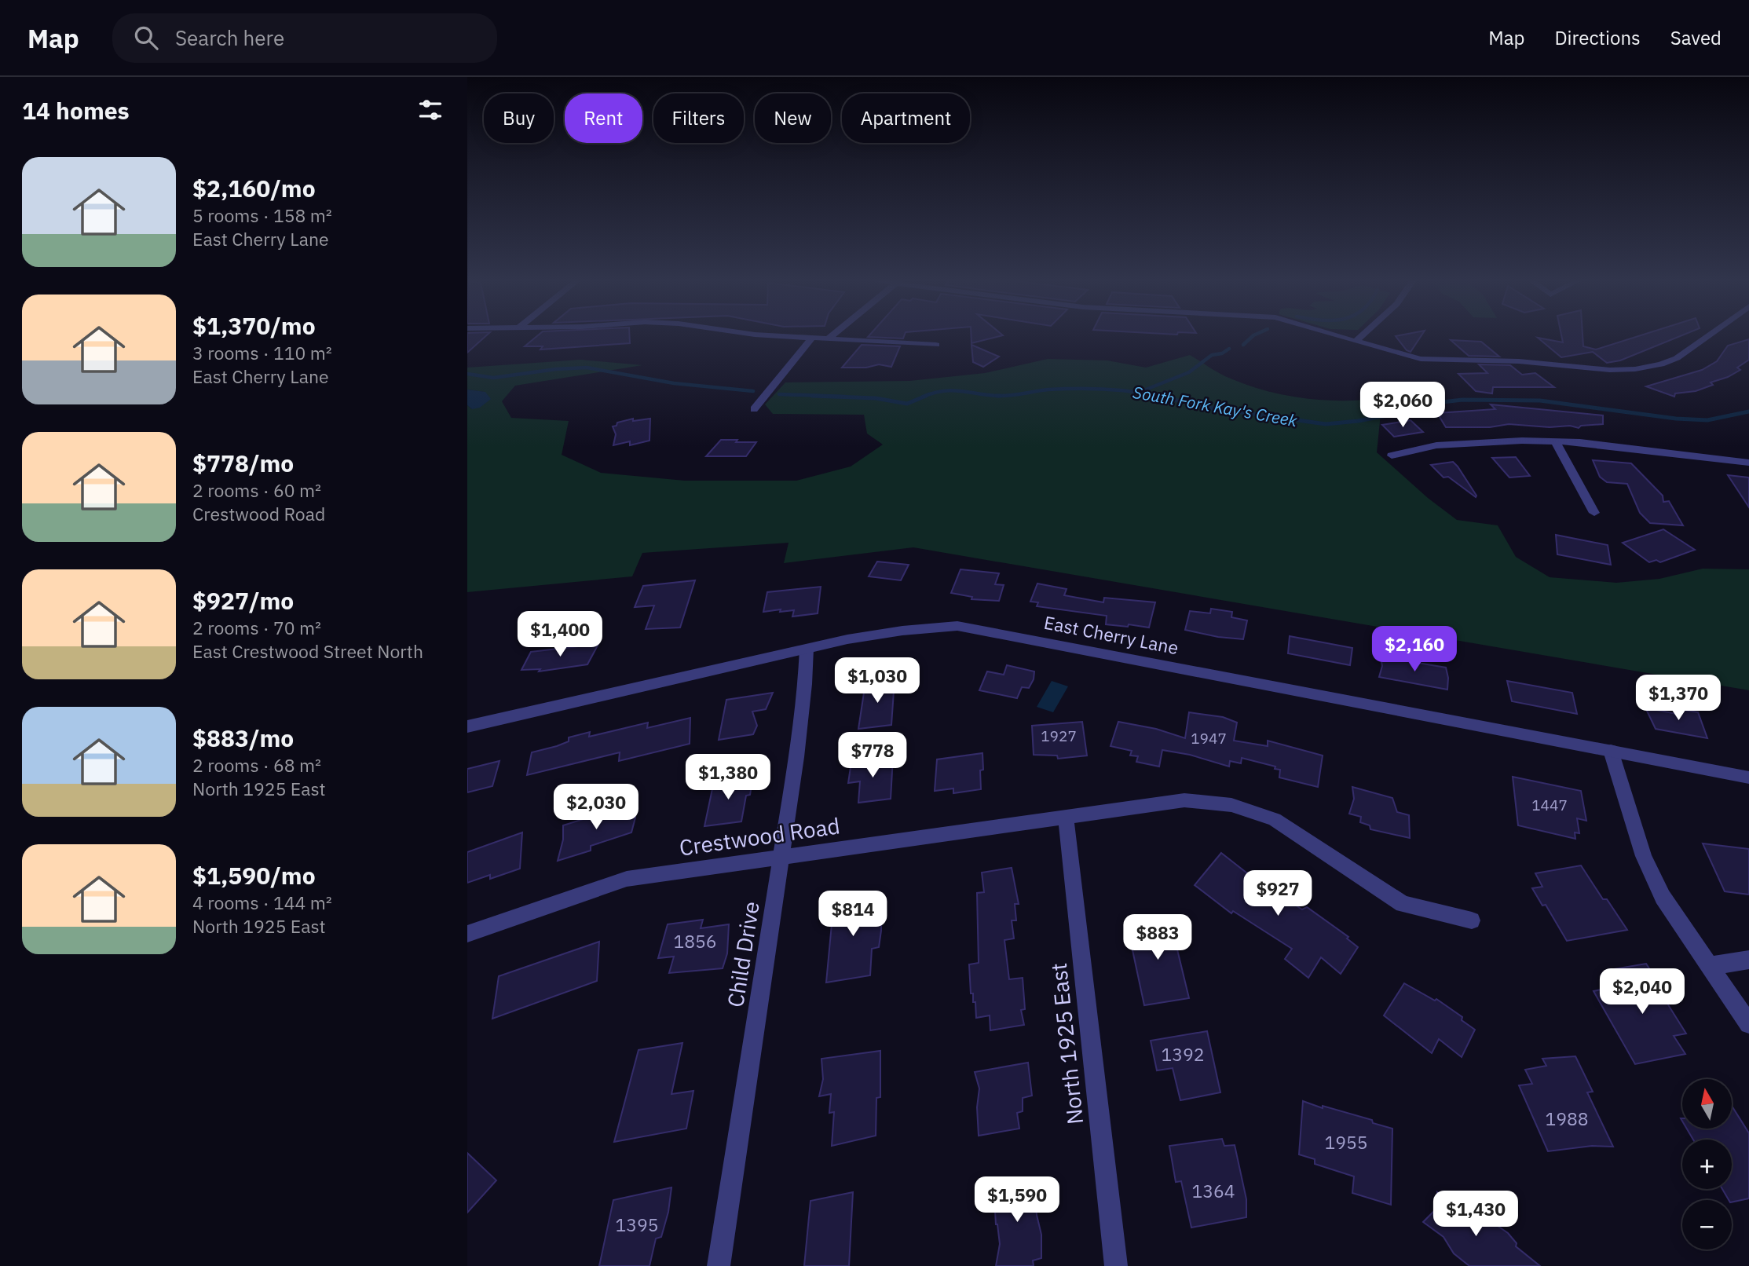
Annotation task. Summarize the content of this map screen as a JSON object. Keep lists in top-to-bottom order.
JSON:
{
  "streets": {
    "street": [
      "East Cherry Lane",
      "Crestwood Road",
      "Child Drive",
      "North 1925 East"
    ]
  },
  "crossings": [
    ["East Cherry Lane", "Child Drive"],
    ["Crestwood Road", "Child Drive"],
    ["Crestwood Road", "North 1925 East"]
  ],
  "water": ["South Fork Kay's Creek"],
  "house_numbers": [
    "1927",
    "1947",
    "1447",
    "1856",
    "1392",
    "1988",
    "1955",
    "1364",
    "1395"
  ],
  "north": "top",
  "page": {
    "header": "Map",
    "search": "Search here",
    "nav": ["Map", "Directions", "Saved"],
    "heading": "14 homes",
    "chip": [
      "Buy",
      "Rent",
      "Filters",
      "New",
      "Apartment"
    ],
    "list": [
      {
        "name": "$2,160/mo",
        "note": "5 rooms · 158 m² · East Cherry Lane"
      },
      {
        "name": "$1,370/mo",
        "note": "3 rooms · 110 m² · East Cherry Lane"
      },
      {
        "name": "$778/mo",
        "note": "2 rooms · 60 m² · Crestwood Road"
      },
      {
        "name": "$927/mo",
        "note": "2 rooms · 70 m² · East Crestwood Street North"
      },
      {
        "name": "$883/mo",
        "note": "2 rooms · 68 m² · North 1925 East"
      },
      {
        "name": "$1,590/mo",
        "note": "4 rooms · 144 m² · North 1925 East"
      }
    ],
    "price": [
      "$2,060",
      "$1,400",
      "$2,160",
      "$1,030",
      "$1,370",
      "$778",
      "$1,380",
      "$2,030",
      "$927",
      "$814",
      "$883",
      "$2,040",
      "$1,590",
      "$1,430"
    ],
    "map_buttons": ["+", "−"]
  }
}
